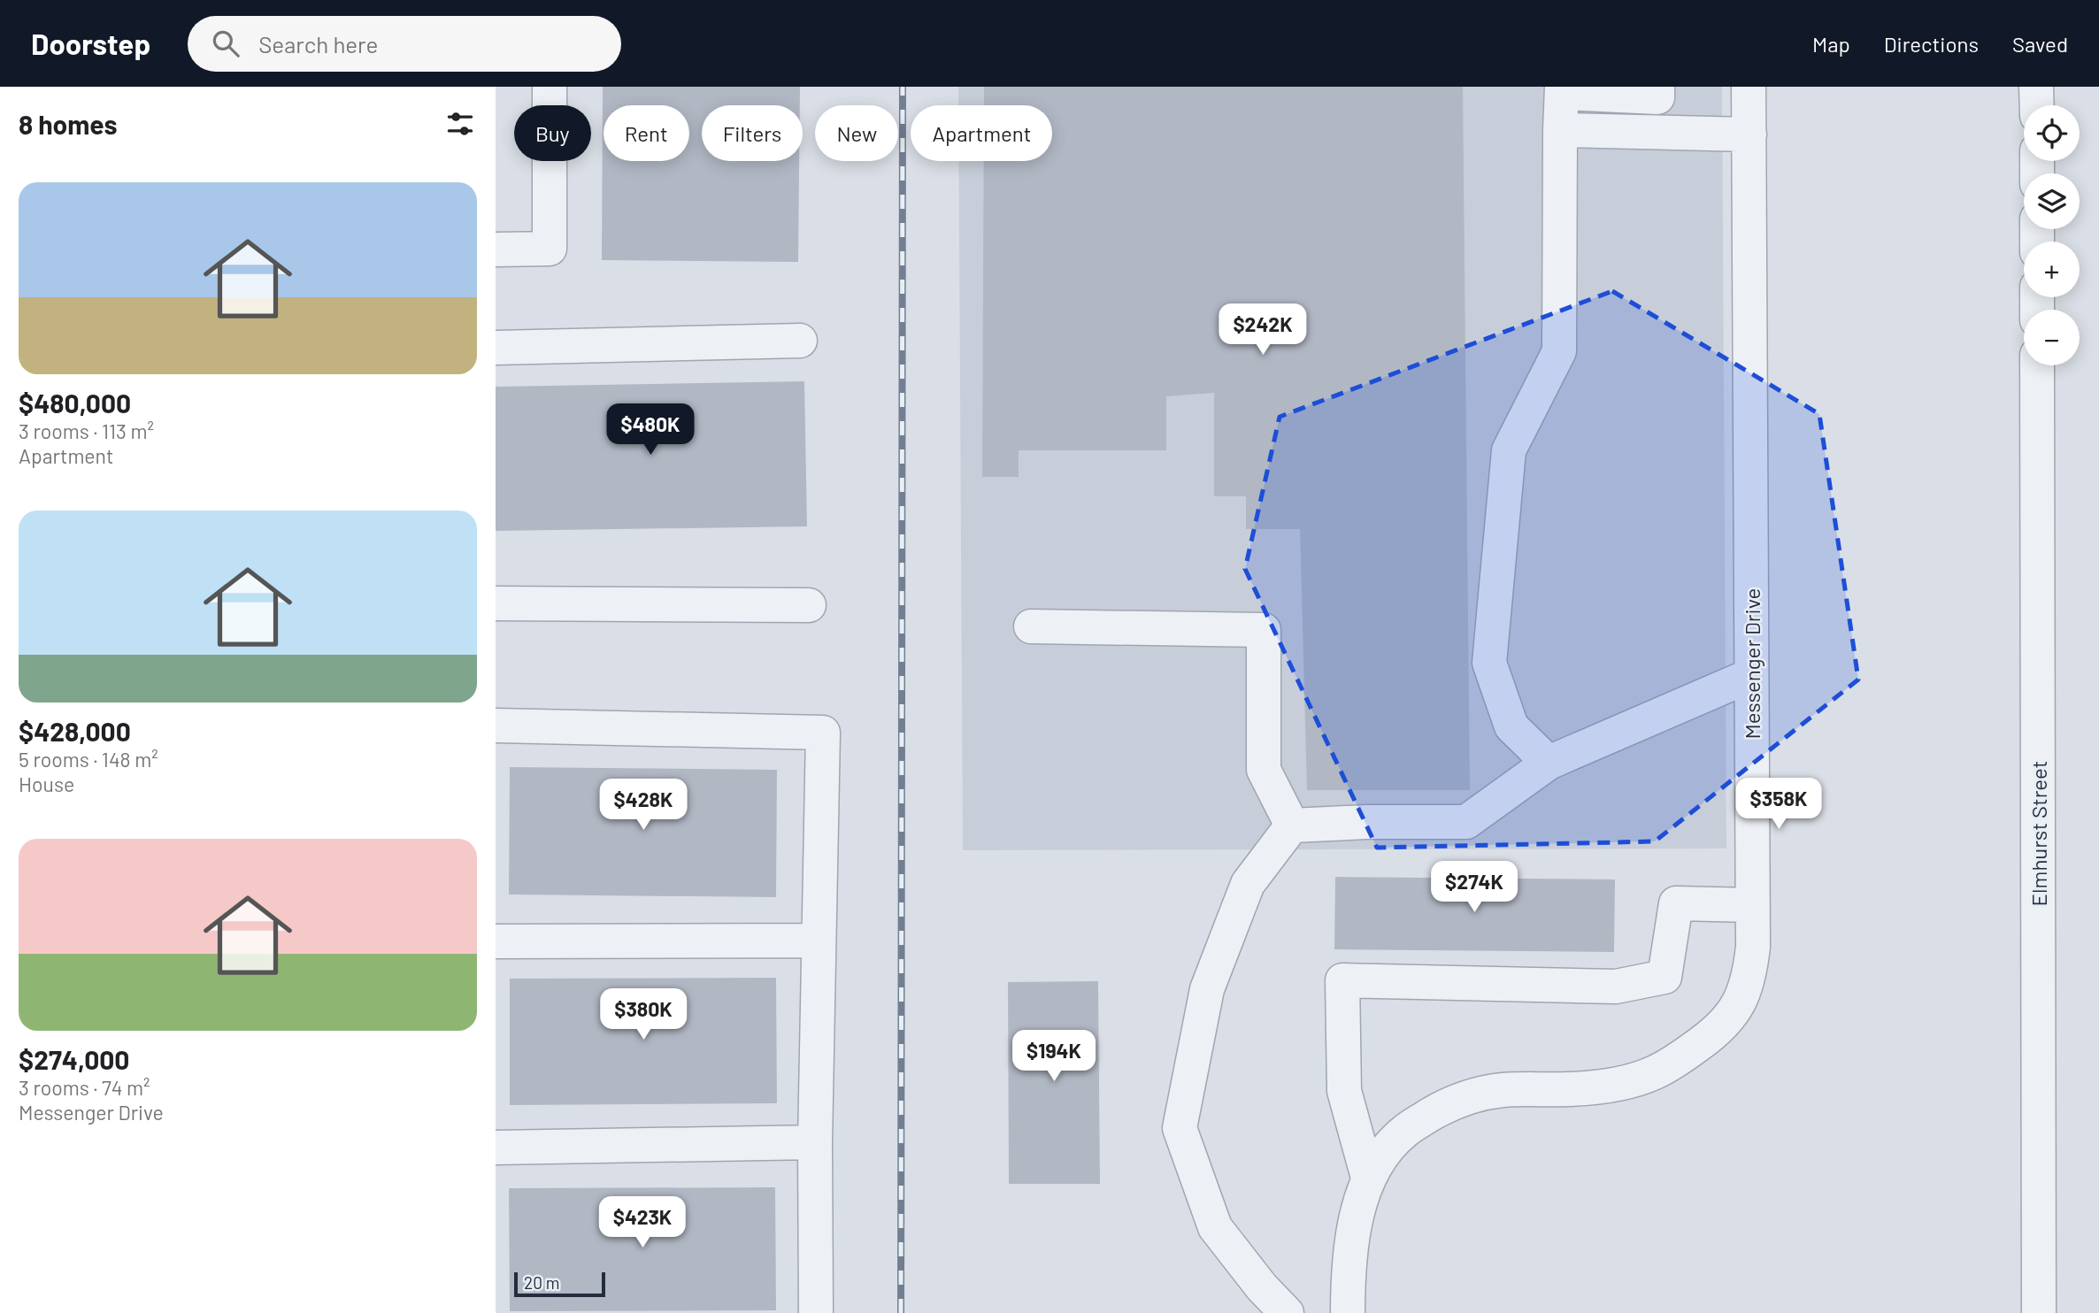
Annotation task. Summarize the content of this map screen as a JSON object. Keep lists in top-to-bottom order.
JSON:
{
  "streets": {
    "street": ["Messenger Drive", "Elmhurst Street"]
  },
  "scale_bar": "20 m",
  "page": {
    "header": "Doorstep",
    "search": "Search here",
    "nav": ["Map", "Directions", "Saved"],
    "heading": "8 homes",
    "map_buttons": ["+", "−"],
    "chip": [
      "Buy",
      "Rent",
      "Filters",
      "New",
      "Apartment"
    ],
    "list": [
      {
        "name": "$480,000",
        "note": "3 rooms · 113 m² · Apartment"
      },
      {
        "name": "$428,000",
        "note": "5 rooms · 148 m² · House"
      },
      {
        "name": "$274,000",
        "note": "3 rooms · 74 m² · Messenger Drive"
      }
    ],
    "price": [
      "$242K",
      "$480K",
      "$358K",
      "$428K",
      "$274K",
      "$380K",
      "$194K",
      "$423K"
    ],
    "scale": "20 m"
  }
}
